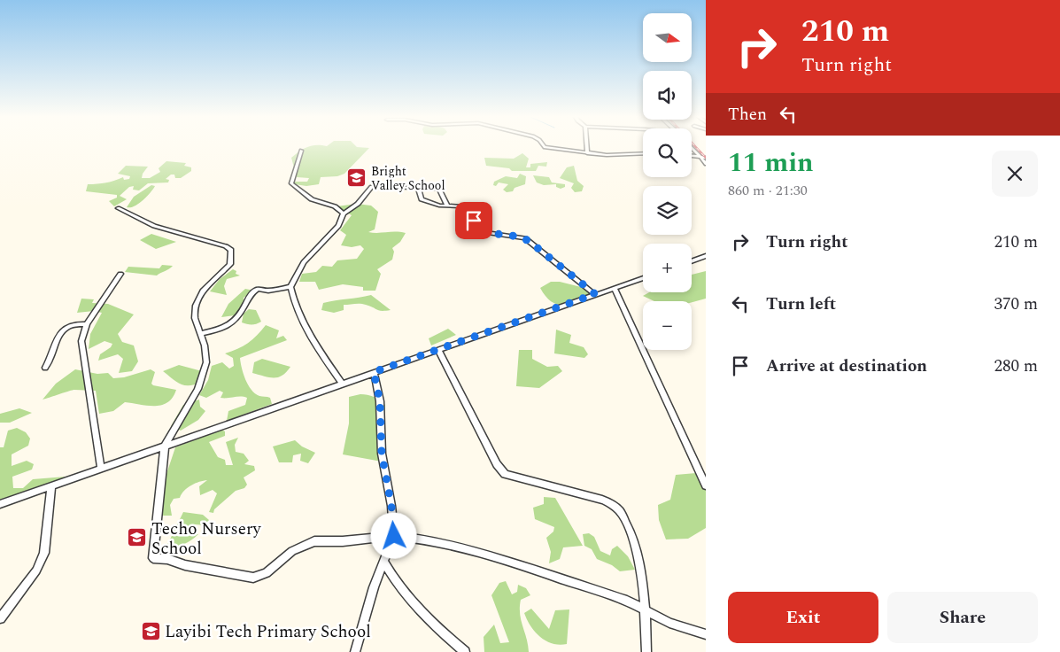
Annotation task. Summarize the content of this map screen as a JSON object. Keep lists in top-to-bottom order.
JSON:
{
  "places": {
    "school or university": ["Bright Valley School", "Techo Nursery School", "Layibi Tech Primary School"]
  },
  "north": "right",
  "page": {
    "turn": ["210 m", "Turn right"],
    "map_buttons": ["+", "−"],
    "then": "Then",
    "heading": ["11 min", "860 m · 21:30"],
    "list": [
      {
        "name": "Turn right",
        "value": "210 m"
      },
      {
        "name": "Turn left",
        "value": "370 m"
      },
      {
        "name": "Arrive at destination",
        "value": "280 m"
      }
    ],
    "buttons": ["Exit", "Share"]
  }
}
